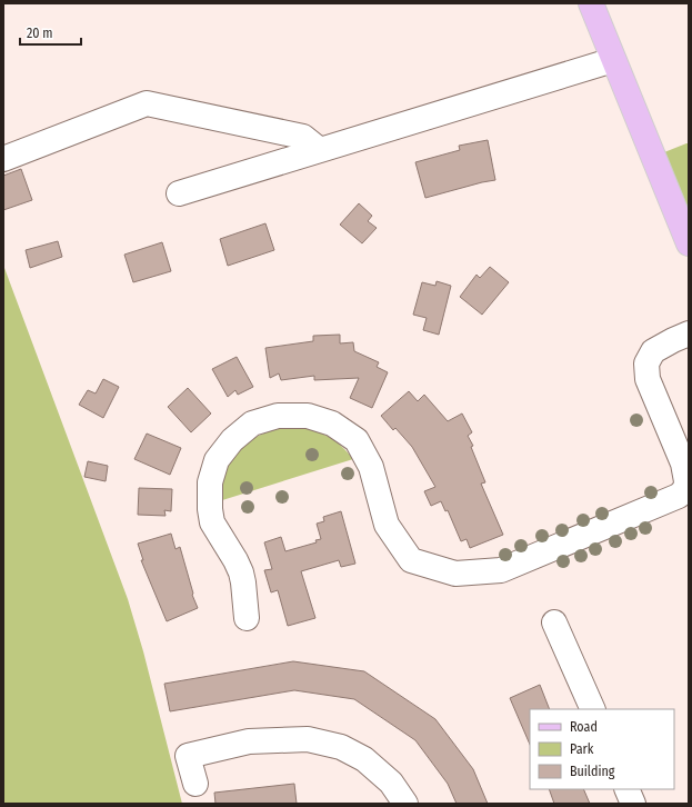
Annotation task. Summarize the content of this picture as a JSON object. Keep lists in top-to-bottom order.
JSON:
{
  "legend": ["Road", "Park", "Building"],
  "scale_bar": "20 m"
}
